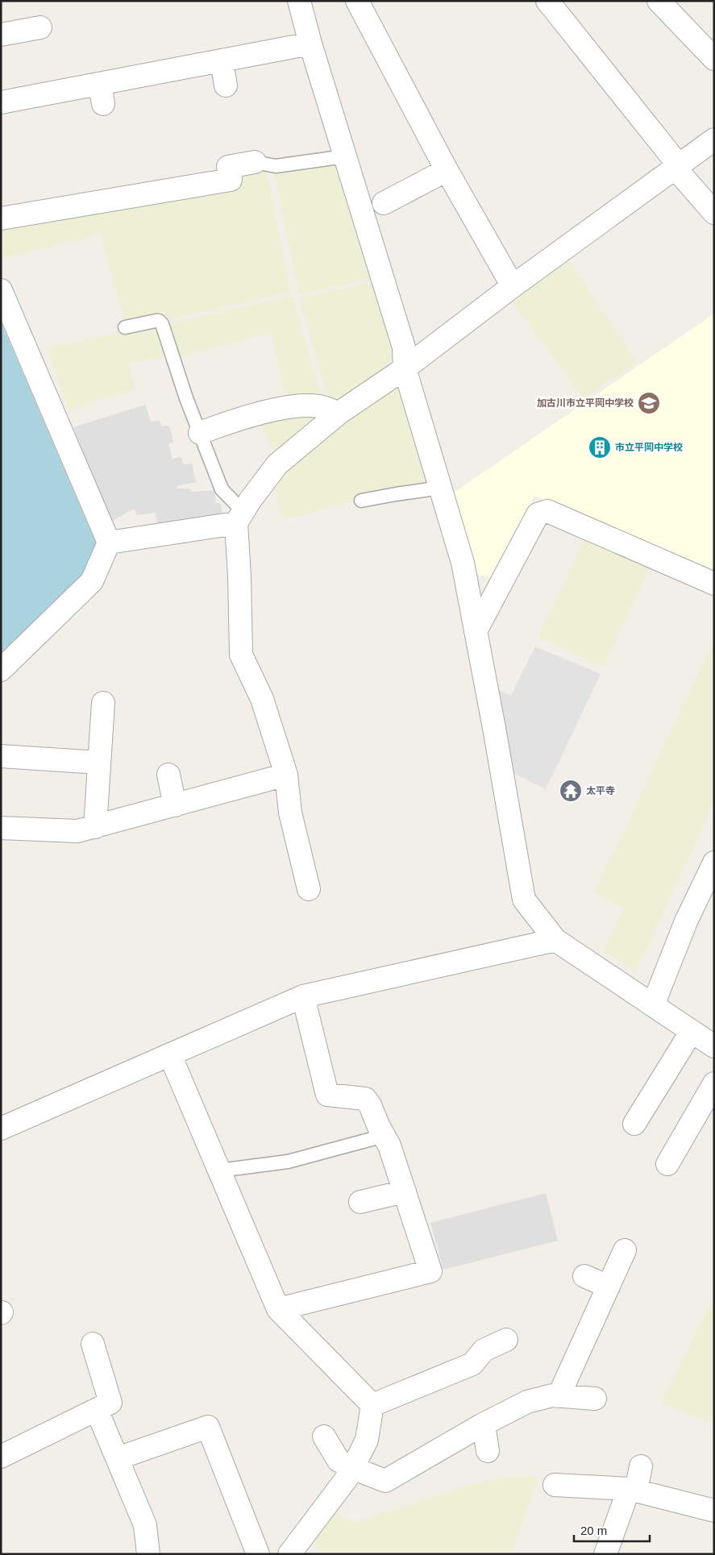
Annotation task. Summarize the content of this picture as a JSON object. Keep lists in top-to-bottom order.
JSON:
{
  "places": {
    "school or university": ["加古川市立平岡中学校"],
    "building": ["市立平岡中学校"],
    "temple": ["太平寺"]
  },
  "scale_bar": "20 m"
}
